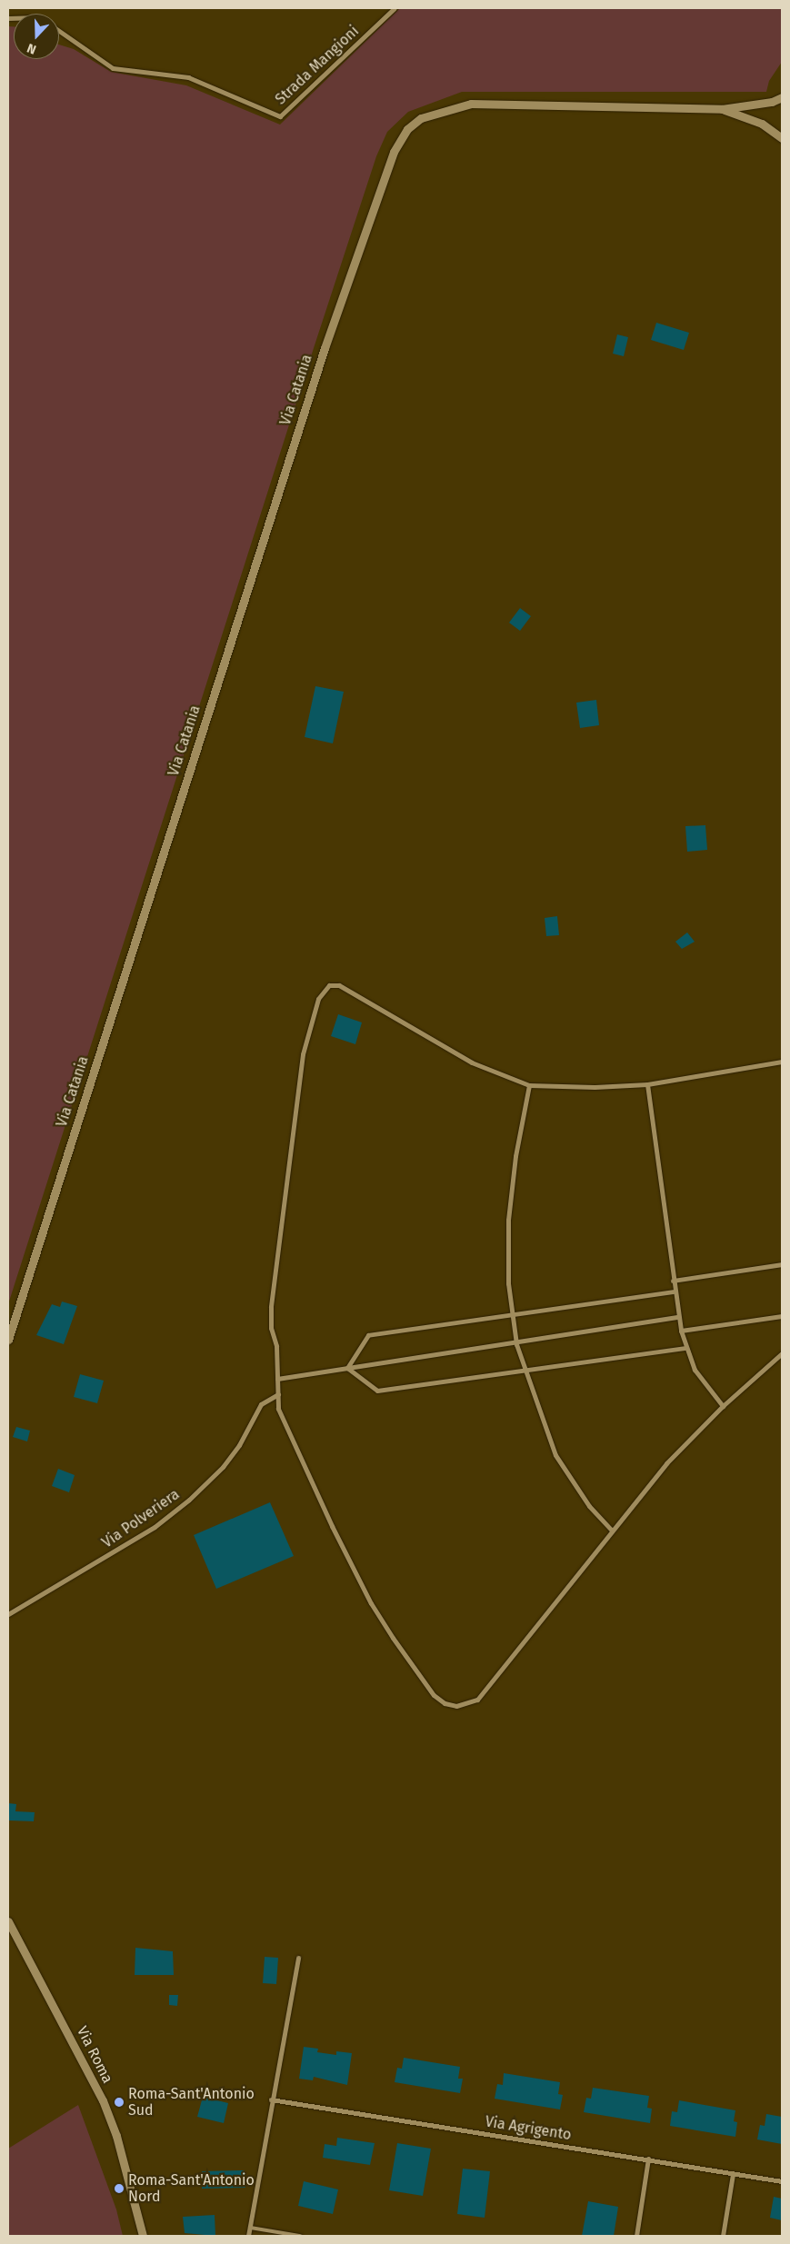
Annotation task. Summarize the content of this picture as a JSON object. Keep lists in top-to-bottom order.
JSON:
{
  "streets": {
    "street": [
      "Strada Mangioni",
      "Via Catania",
      "Via Polveriera",
      "Via Roma",
      "Via Agrigento"
    ]
  },
  "places": ["Roma-Sant'Antonio Sud", "Roma-Sant'Antonio Nord"],
  "north": "bottom"
}
